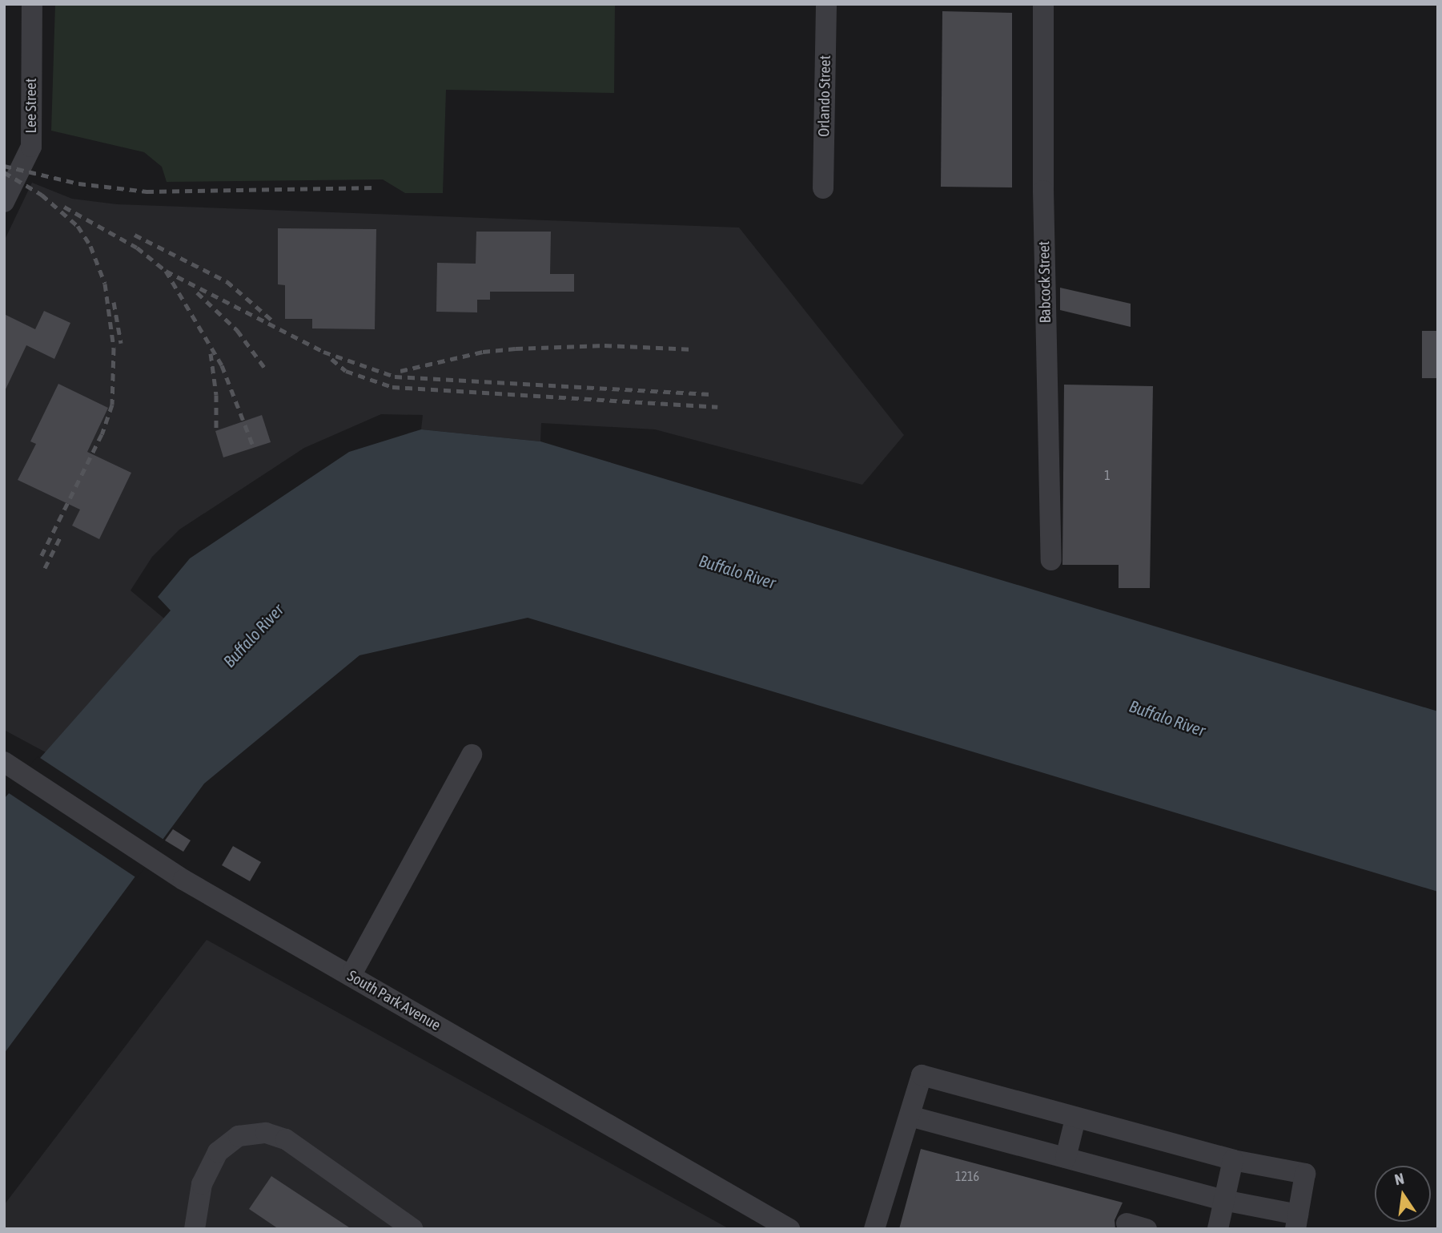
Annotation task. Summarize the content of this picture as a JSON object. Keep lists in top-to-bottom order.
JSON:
{
  "streets": {
    "street": [
      "Orlando Street",
      "Lee Street",
      "Babcock Street",
      "South Park Avenue"
    ]
  },
  "water": ["Buffalo River"],
  "house_numbers": ["1", "1216"],
  "north": "top"
}
